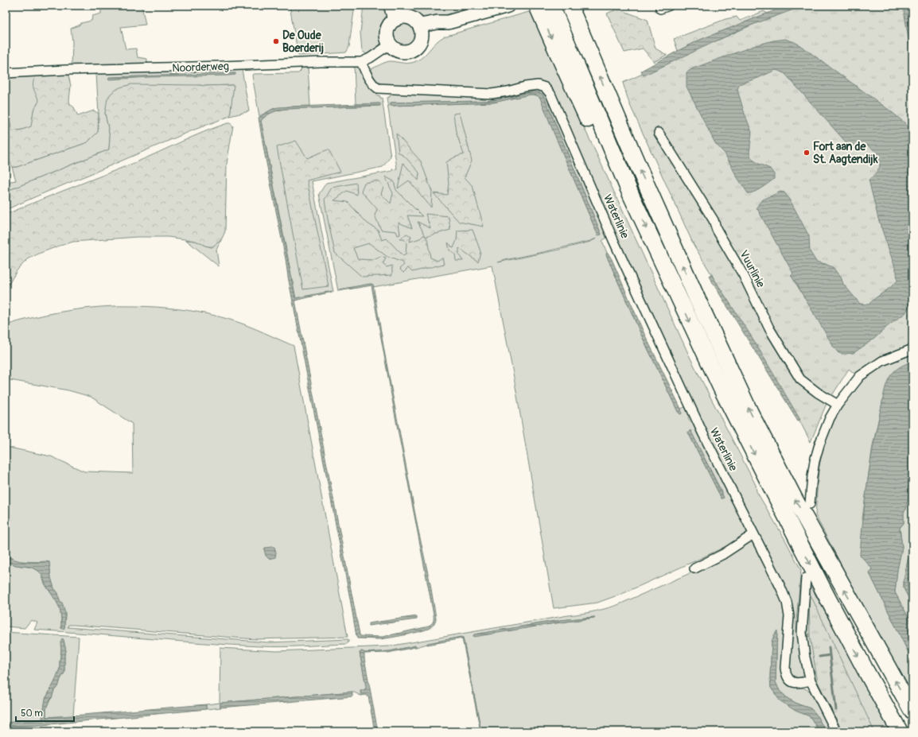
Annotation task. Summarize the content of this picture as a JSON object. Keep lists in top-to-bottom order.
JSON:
{
  "streets": {
    "street": ["Noorderweg", "Waterlinie", "Vuurlinie"]
  },
  "crossings": [
    ["Noorderweg", "Waterlinie"]
  ],
  "places": ["De Oude Boerderij", "Fort aan de St. Aagtendijk"],
  "scale_bar": "50 m"
}
